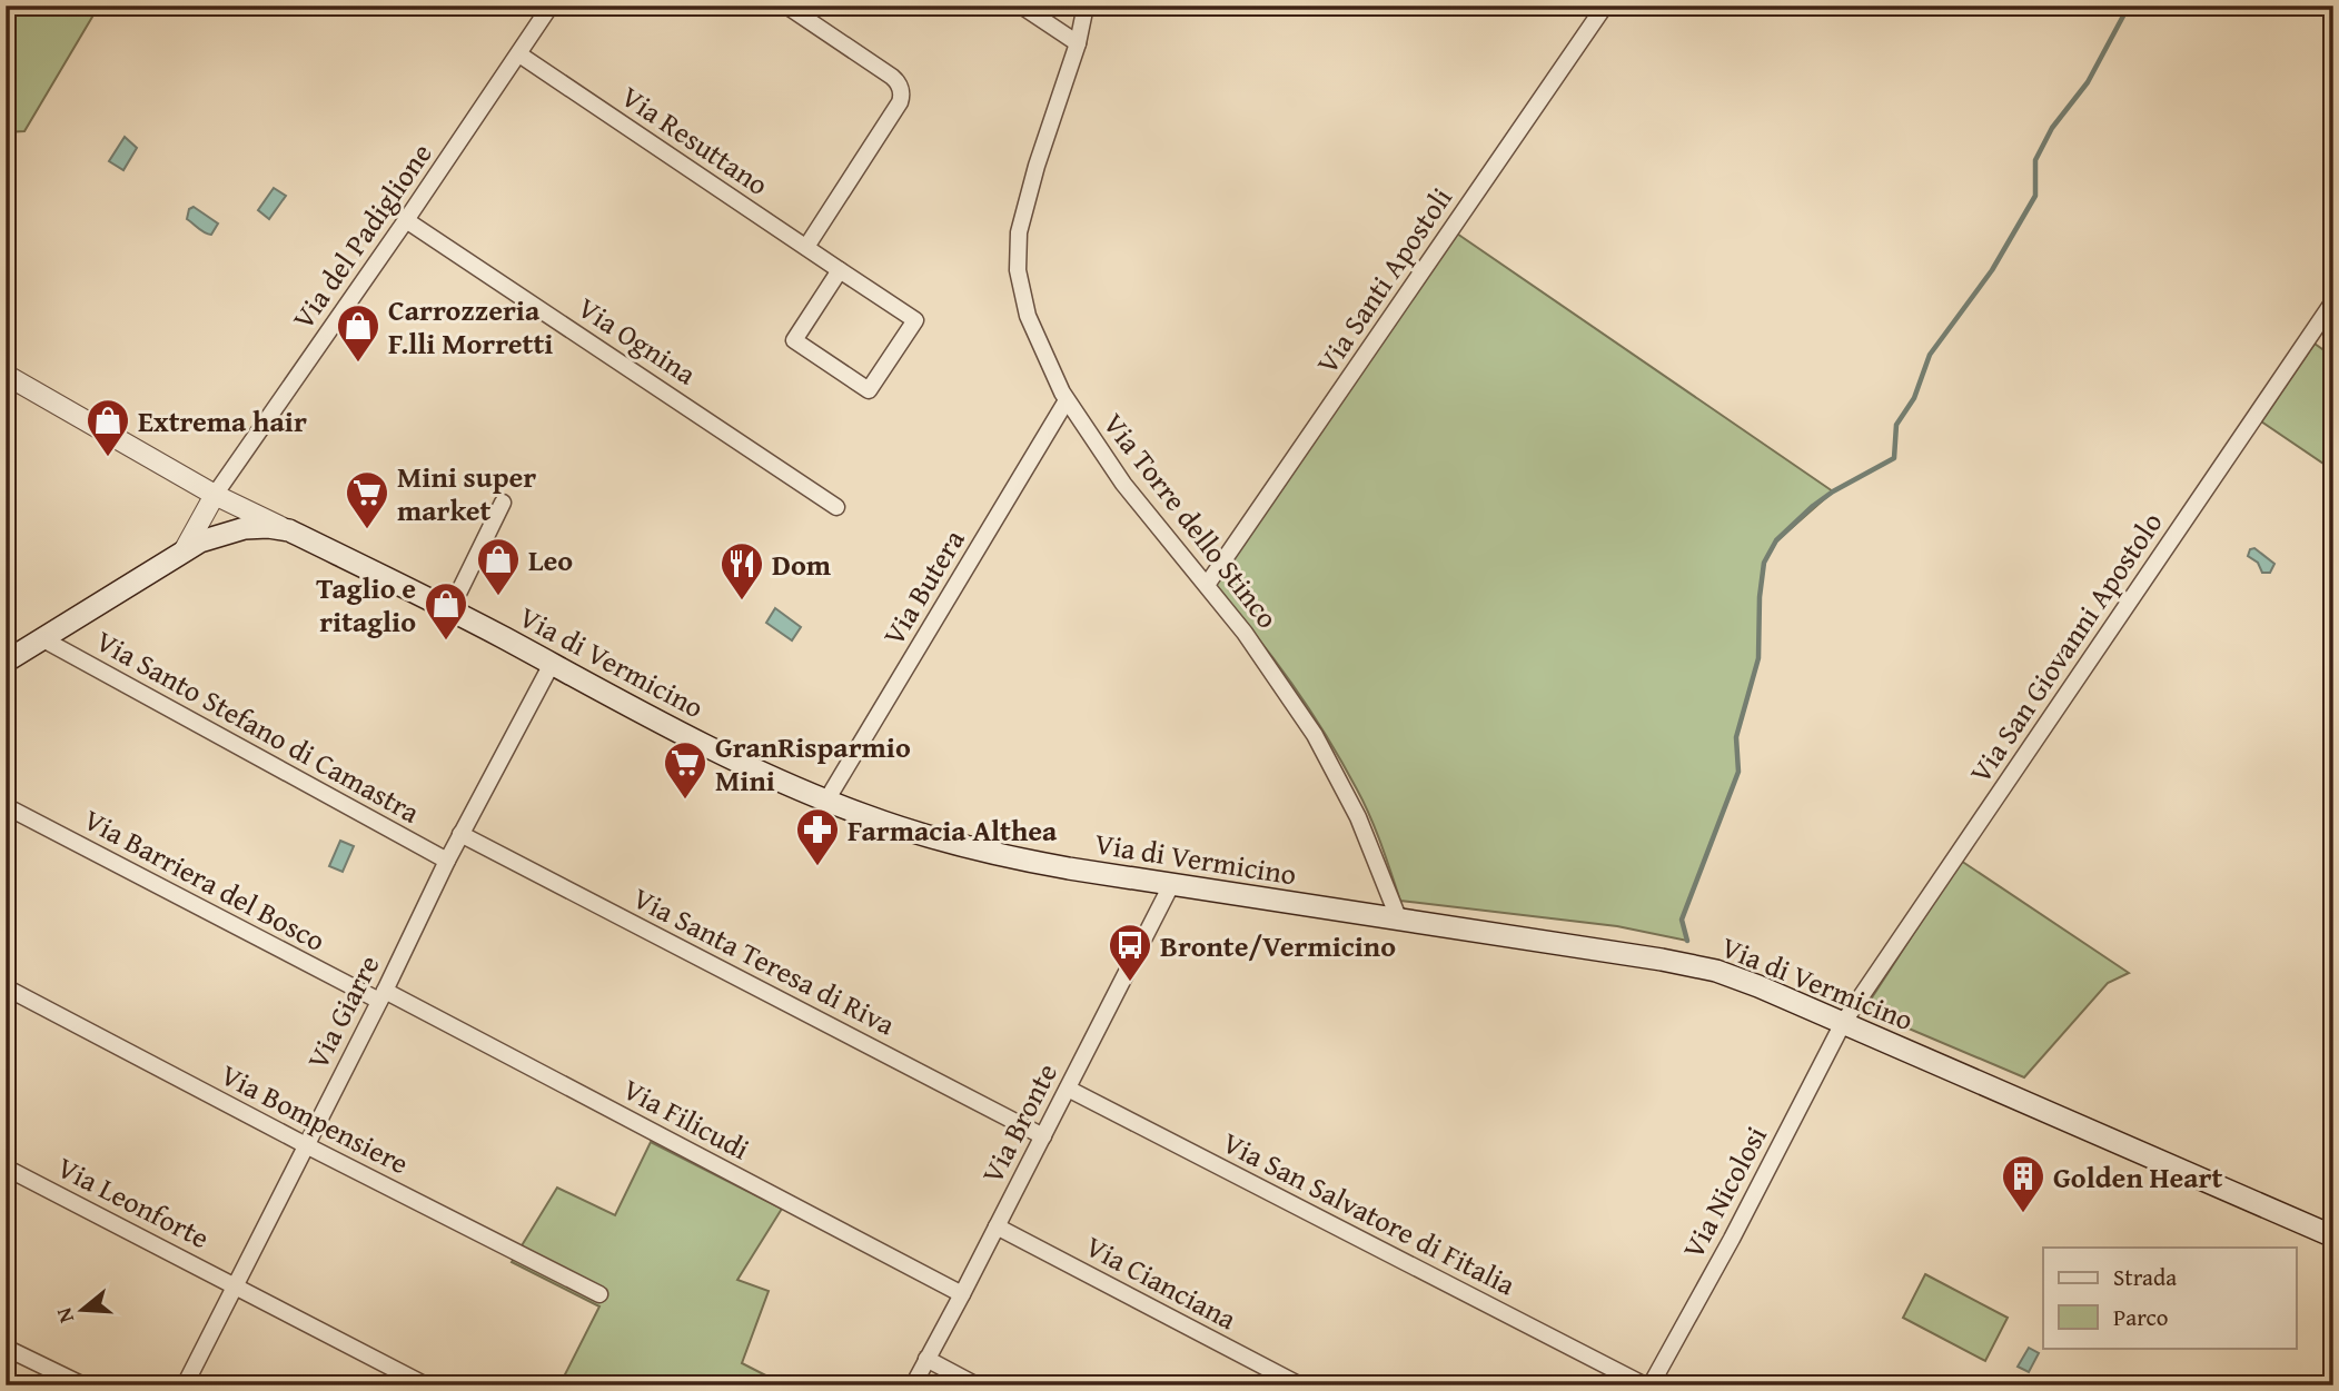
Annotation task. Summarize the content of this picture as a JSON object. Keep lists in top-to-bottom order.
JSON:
{
  "streets": {
    "main road": ["Via di Vermicino"],
    "street": [
      "Via Resuttano",
      "Via del Padiglione",
      "Via Santi Apostoli",
      "Via Ognina",
      "Via Torre dello Stinco",
      "Via Butera",
      "Via San Giovanni Apostolo",
      "Via Santo Stefano di Camastra",
      "Via Barriera del Bosco",
      "Via Santa Teresa di Riva",
      "Via Giarre",
      "Via Bompensiere",
      "Via Filicudi",
      "Via Bronte",
      "Via Nicolosi",
      "Via Leonforte",
      "Via San Salvatore di Fitalia",
      "Via Cianciana"
    ]
  },
  "crossings": [
    ["Via Resuttano", "Via del Padiglione"],
    ["Via del Padiglione", "Via Ognina"],
    ["Via Santi Apostoli", "Via Torre dello Stinco"],
    ["Via Torre dello Stinco", "Via Butera"],
    ["Via Torre dello Stinco", "Via di Vermicino"],
    ["Via Butera", "Via di Vermicino"],
    ["Via San Giovanni Apostolo", "Via di Vermicino"],
    ["Via San Giovanni Apostolo", "Via Nicolosi"],
    ["Via di Vermicino", "Via Santo Stefano di Camastra"],
    ["Via di Vermicino", "Via Giarre"],
    ["Via di Vermicino", "Via Bronte"],
    ["Via di Vermicino", "Via Nicolosi"],
    ["Via Santo Stefano di Camastra", "Via Giarre"],
    ["Via Barriera del Bosco", "Via Giarre"],
    ["Via Barriera del Bosco", "Via Filicudi"],
    ["Via Santa Teresa di Riva", "Via Giarre"],
    ["Via Santa Teresa di Riva", "Via Bronte"],
    ["Via Giarre", "Via Bompensiere"],
    ["Via Giarre", "Via Filicudi"],
    ["Via Giarre", "Via Leonforte"],
    ["Via Filicudi", "Via Bronte"],
    ["Via Bronte", "Via San Salvatore di Fitalia"],
    ["Via Bronte", "Via Cianciana"]
  ],
  "places": {
    "shop": [
      "Carrozzeria F.lli Morretti",
      "Extrema hair",
      "Leo",
      "Taglio e ritaglio"
    ],
    "supermarket": ["Mini super market", "GranRisparmio Mini"],
    "restaurant": ["Dom"],
    "pharmacy": ["Farmacia Althea"],
    "bus stop": ["Bronte/Vermicino"],
    "building": ["Golden Heart"]
  },
  "legend": ["Strada", "Parco"],
  "north": "left"
}
